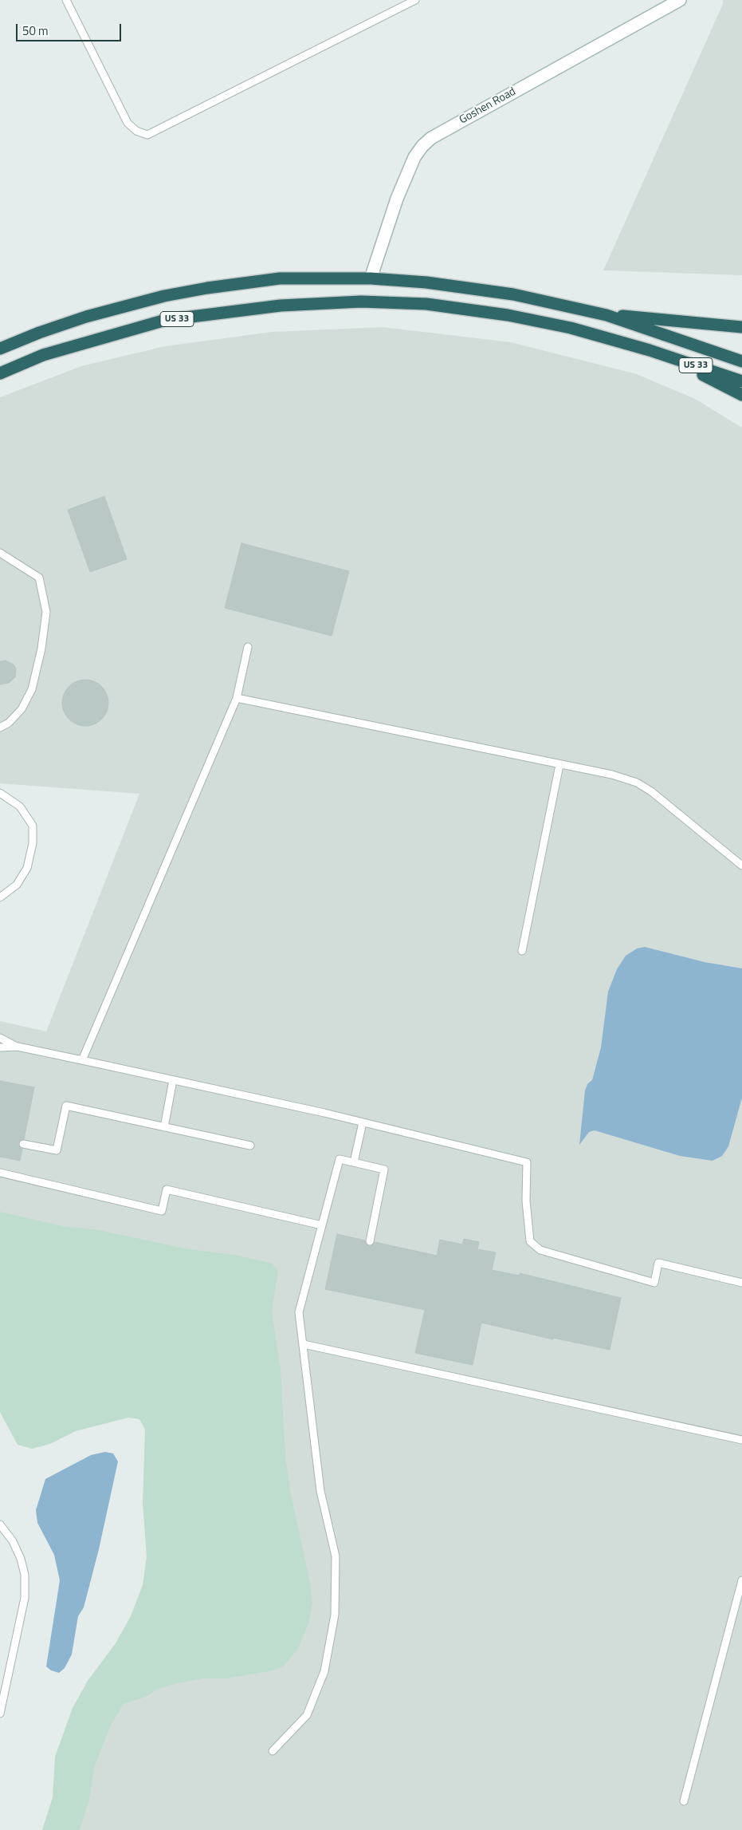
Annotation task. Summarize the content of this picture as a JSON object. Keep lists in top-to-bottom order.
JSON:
{
  "streets": {
    "highway": ["US 33"],
    "street": ["Goshen Road"]
  },
  "crossings": [
    ["Goshen Road", "US 33"]
  ],
  "scale_bar": "50 m"
}
